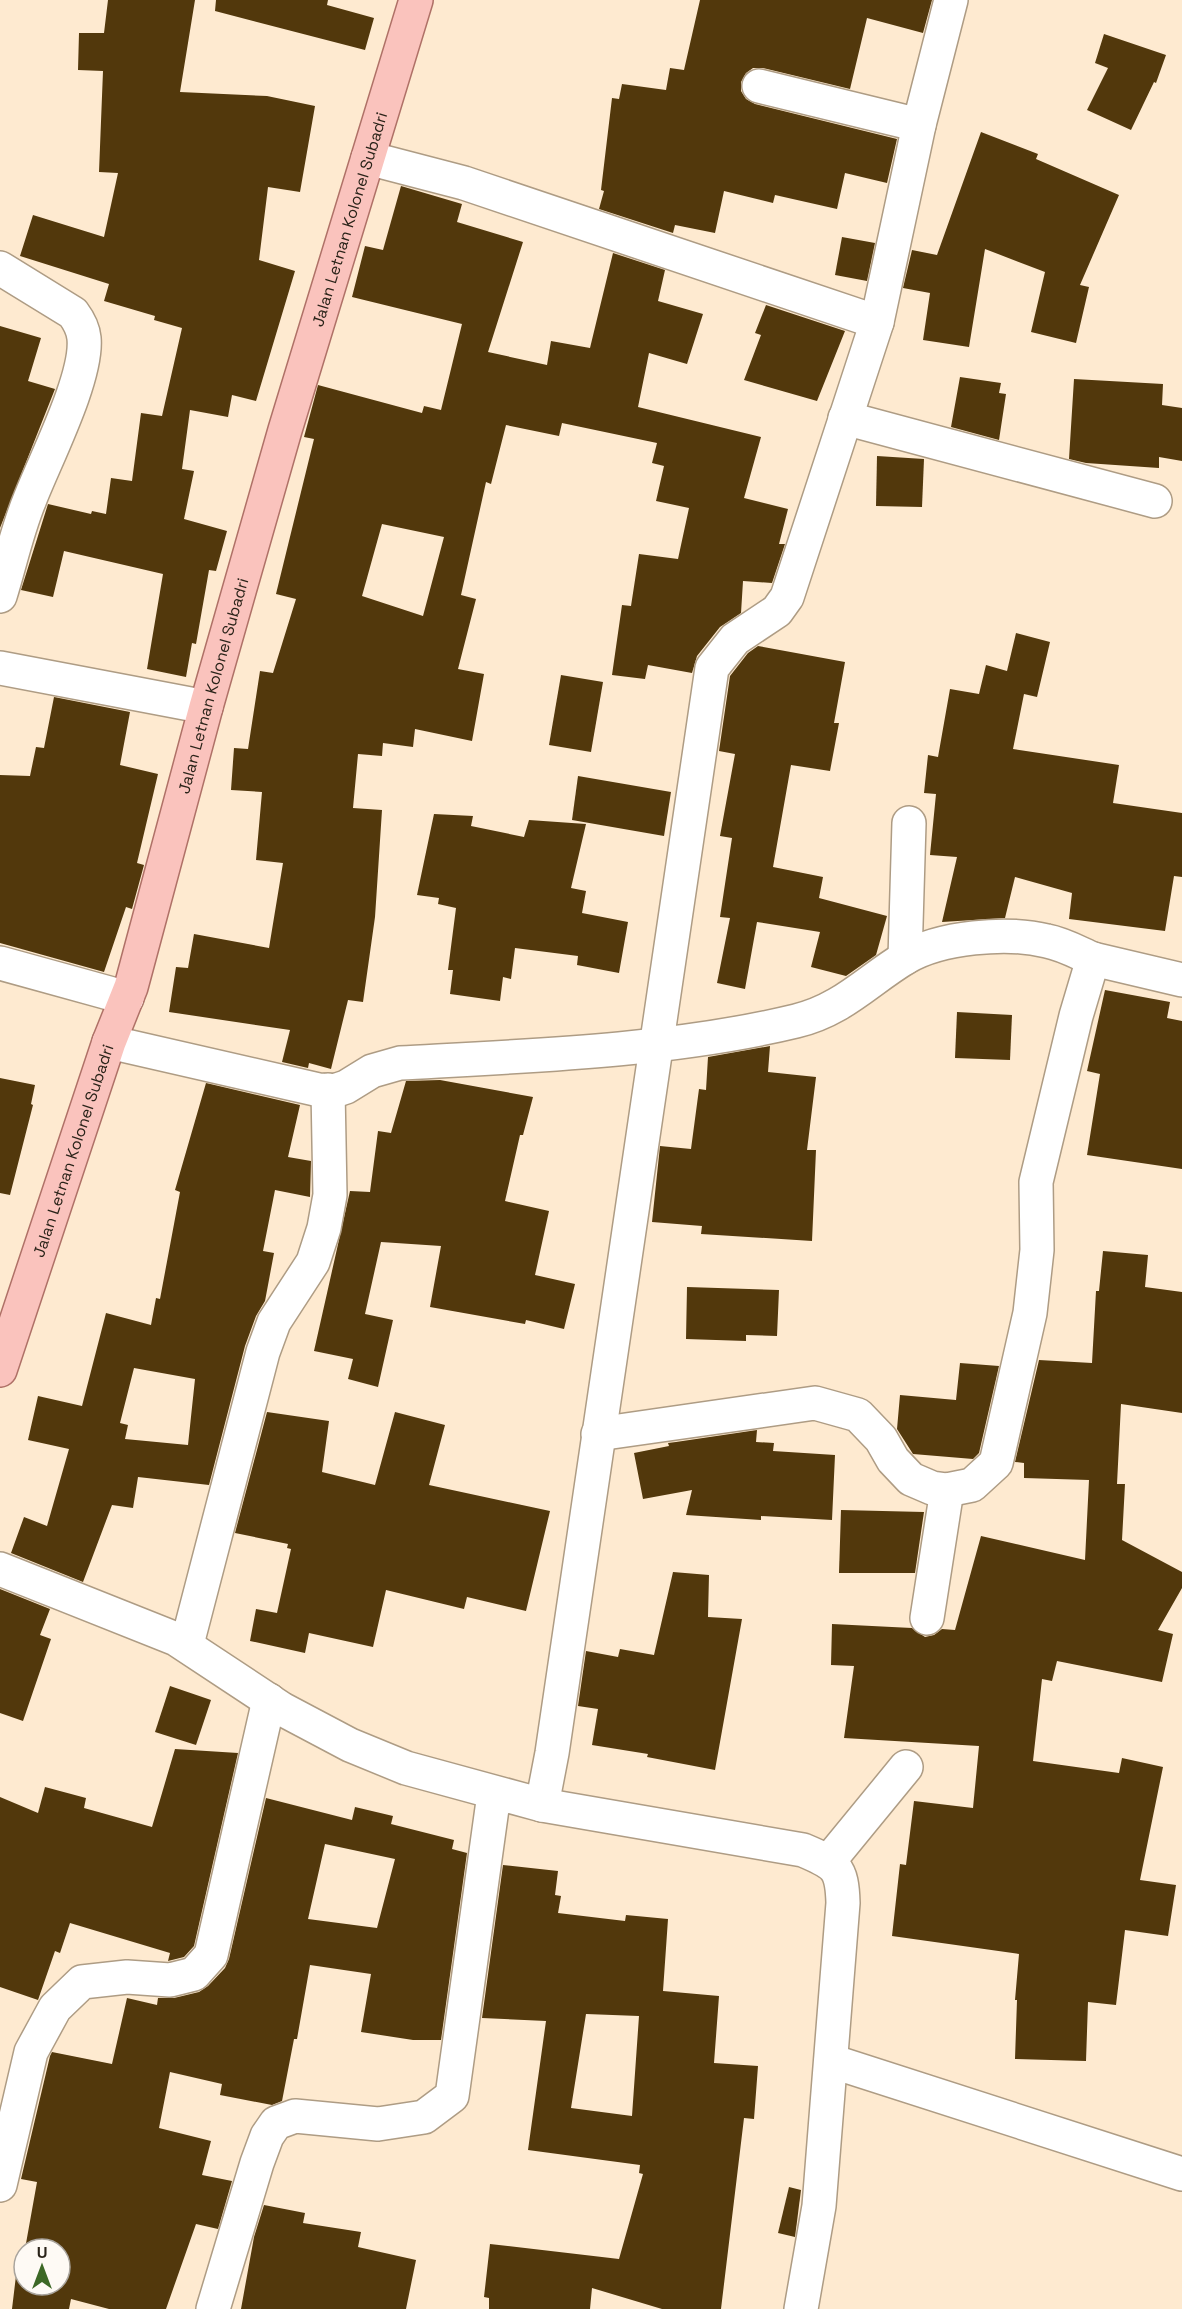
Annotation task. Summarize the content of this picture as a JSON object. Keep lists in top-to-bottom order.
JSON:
{
  "streets": {
    "main road": ["Jalan Letnan Kolonel Subadri"]
  },
  "north": "top"
}
